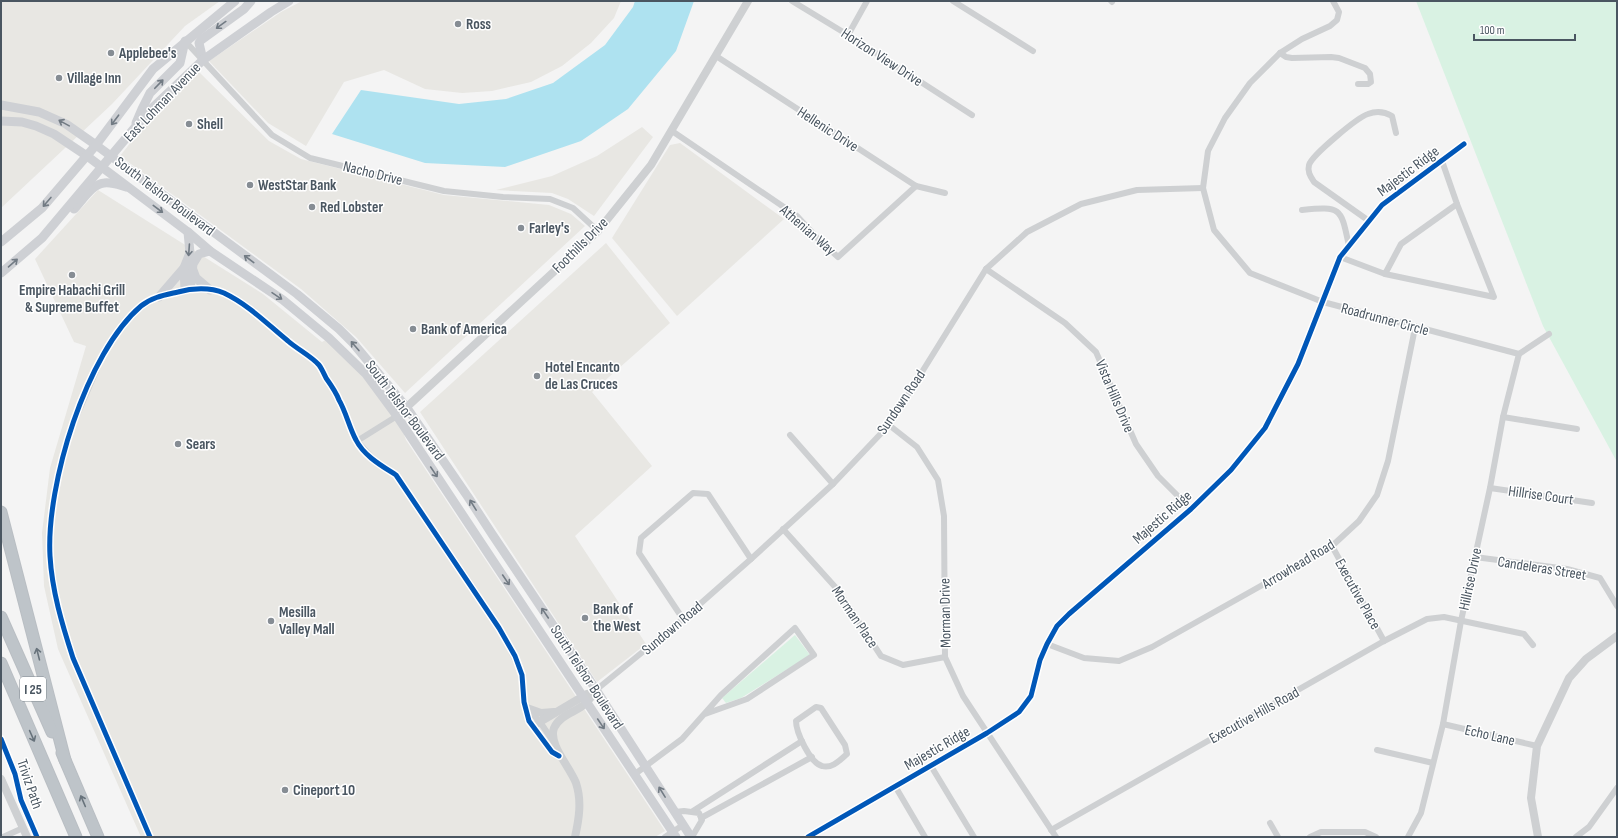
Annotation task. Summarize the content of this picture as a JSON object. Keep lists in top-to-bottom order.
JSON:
{
  "streets": {
    "highway": ["I 25"],
    "main road": ["East Lohman Avenue", "South Telshor Boulevard"],
    "street": [
      "Horizon View Drive",
      "Hellenic Drive",
      "Majestic Ridge",
      "Nacho Drive",
      "Athenian Way",
      "Foothills Drive",
      "Roadrunner Circle",
      "Vista Hills Drive",
      "Sundown Road",
      "Hillrise Court",
      "Arrowhead Road",
      "Candeleras Street",
      "Hillrise Drive",
      "Executive Place",
      "Morman Drive",
      "Morman Place",
      "Executive Hills Road",
      "Echo Lane"
    ],
    "cycle path": ["Triviz Path"]
  },
  "crossings": [
    ["East Lohman Avenue", "Nacho Drive"],
    ["East Lohman Avenue", "South Telshor Boulevard"],
    ["Hellenic Drive", "Athenian Way"],
    ["Hellenic Drive", "Foothills Drive"],
    ["Majestic Ridge", "Roadrunner Circle"],
    ["Majestic Ridge", "Vista Hills Drive"],
    ["Majestic Ridge", "Arrowhead Road"],
    ["Majestic Ridge", "Morman Drive"],
    ["Nacho Drive", "Foothills Drive"],
    ["South Telshor Boulevard", "Foothills Drive"],
    ["South Telshor Boulevard", "Sundown Road"],
    ["Athenian Way", "Foothills Drive"],
    ["Roadrunner Circle", "Sundown Road"],
    ["Roadrunner Circle", "Arrowhead Road"],
    ["Roadrunner Circle", "Hillrise Drive"],
    ["Vista Hills Drive", "Sundown Road"],
    ["Sundown Road", "Morman Drive"],
    ["Sundown Road", "Morman Place"],
    ["Hillrise Court", "Hillrise Drive"],
    ["Arrowhead Road", "Executive Place"],
    ["Candeleras Street", "Hillrise Drive"],
    ["Hillrise Drive", "Executive Hills Road"],
    ["Hillrise Drive", "Echo Lane"],
    ["Executive Place", "Executive Hills Road"],
    ["Morman Drive", "Morman Place"],
    ["Morman Drive", "Executive Hills Road"]
  ],
  "places": [
    "Ross",
    "Applebee's",
    "Village Inn",
    "Shell",
    "WestStar Bank",
    "Red Lobster",
    "Farley's",
    "Empire Habachi Grill & Supreme Buffet",
    "Bank of America",
    "Hotel Encanto de Las Cruces",
    "Sears",
    "Bank of the West",
    "Mesilla Valley Mall",
    "Cineport 10"
  ],
  "scale_bar": "100 m"
}
